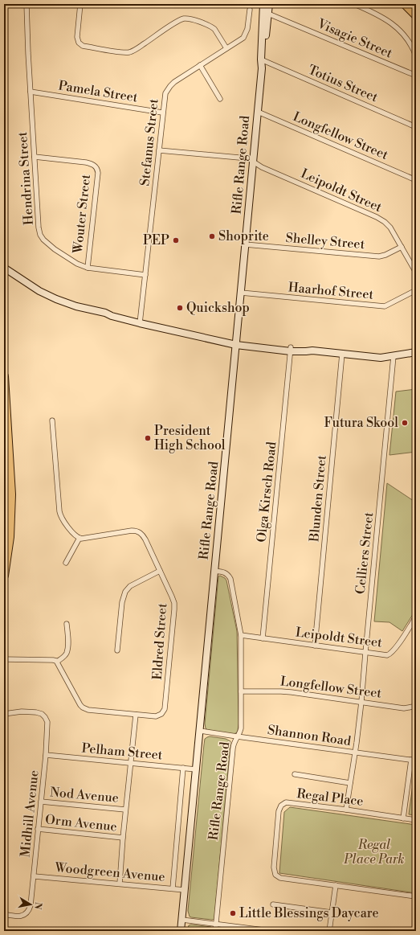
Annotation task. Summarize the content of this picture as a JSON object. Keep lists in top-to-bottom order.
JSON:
{
  "streets": {
    "main road": ["Rifle Range Road"],
    "street": [
      "Visagie Street",
      "Totius Street",
      "Pamela Street",
      "Longfellow Street",
      "Stefanus Street",
      "Hendrina Street",
      "Leipoldt Street",
      "Wouter Street",
      "Shelley Street",
      "Haarhof Street",
      "Olga Kirsch Road",
      "Blunden Street",
      "Celliers Street",
      "Eldred Street",
      "Shannon Road",
      "Pelham Street",
      "Nod Avenue",
      "Regal Place",
      "Midhill Avenue",
      "Orm Avenue",
      "Woodgreen Avenue"
    ]
  },
  "crossings": [
    ["Visagie Street", "Rifle Range Road"],
    ["Totius Street", "Rifle Range Road"],
    ["Pamela Street", "Stefanus Street"],
    ["Pamela Street", "Hendrina Street"],
    ["Longfellow Street", "Rifle Range Road"],
    ["Longfellow Street", "Celliers Street"],
    ["Stefanus Street", "Hendrina Street"],
    ["Stefanus Street", "Leipoldt Street"],
    ["Rifle Range Road", "Leipoldt Street"],
    ["Rifle Range Road", "Shelley Street"],
    ["Rifle Range Road", "Haarhof Street"],
    ["Rifle Range Road", "Shannon Road"],
    ["Rifle Range Road", "Pelham Street"],
    ["Rifle Range Road", "Woodgreen Avenue"],
    ["Hendrina Street", "Wouter Street"],
    ["Leipoldt Street", "Shelley Street"],
    ["Leipoldt Street", "Olga Kirsch Road"],
    ["Leipoldt Street", "Blunden Street"],
    ["Leipoldt Street", "Celliers Street"],
    ["Celliers Street", "Shannon Road"],
    ["Celliers Street", "Regal Place"],
    ["Pelham Street", "Midhill Avenue"],
    ["Nod Avenue", "Midhill Avenue"],
    ["Midhill Avenue", "Orm Avenue"],
    ["Midhill Avenue", "Woodgreen Avenue"]
  ],
  "parks": ["Regal Place Park"],
  "places": [
    "Shoprite",
    "PEP",
    "Quickshop",
    "Futura Skool",
    "President High School",
    "Little Blessings Daycare"
  ],
  "north": "right"
}
